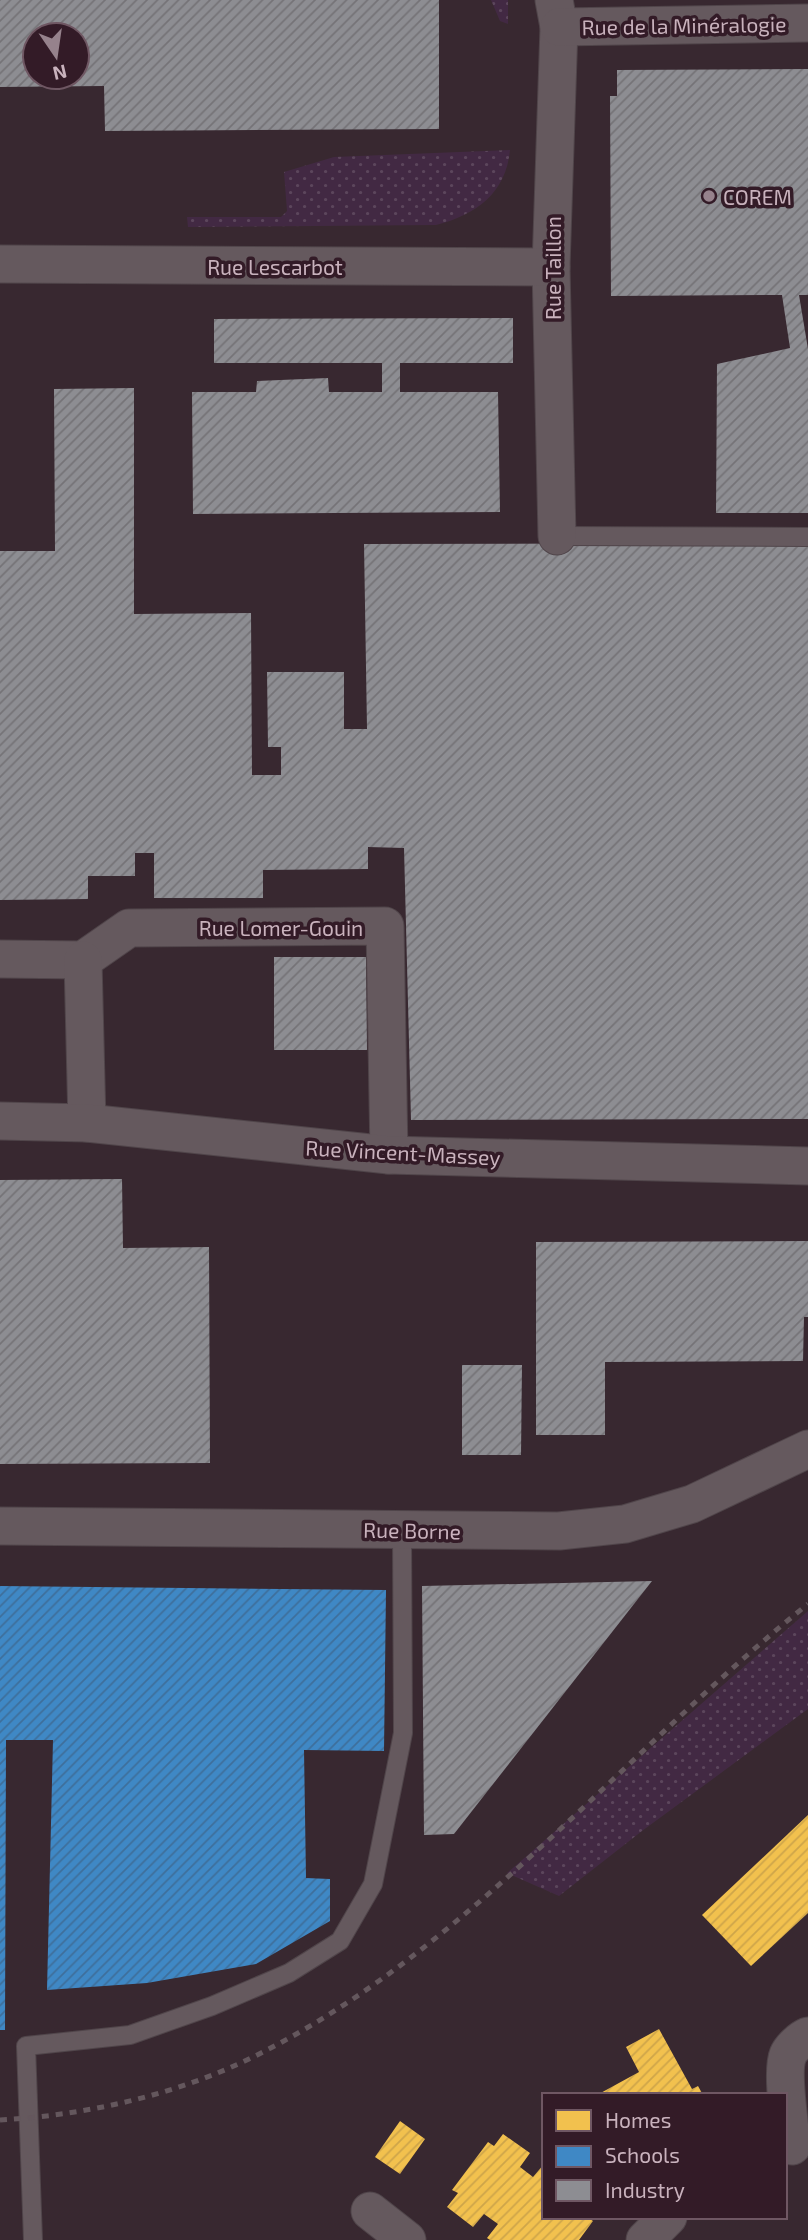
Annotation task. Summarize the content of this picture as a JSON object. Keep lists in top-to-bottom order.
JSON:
{
  "streets": {
    "street": [
      "Rue de la Minéralogie",
      "Rue Lescarbot",
      "Rue Taillon",
      "Rue Lomer-Gouin",
      "Rue Vincent-Massey",
      "Rue Borne"
    ]
  },
  "crossings": [
    ["Rue de la Minéralogie", "Rue Taillon"],
    ["Rue Lescarbot", "Rue Taillon"],
    ["Rue Lomer-Gouin", "Rue Vincent-Massey"]
  ],
  "places": ["COREM"],
  "legend": ["Homes", "Schools", "Industry"],
  "north": "bottom"
}
